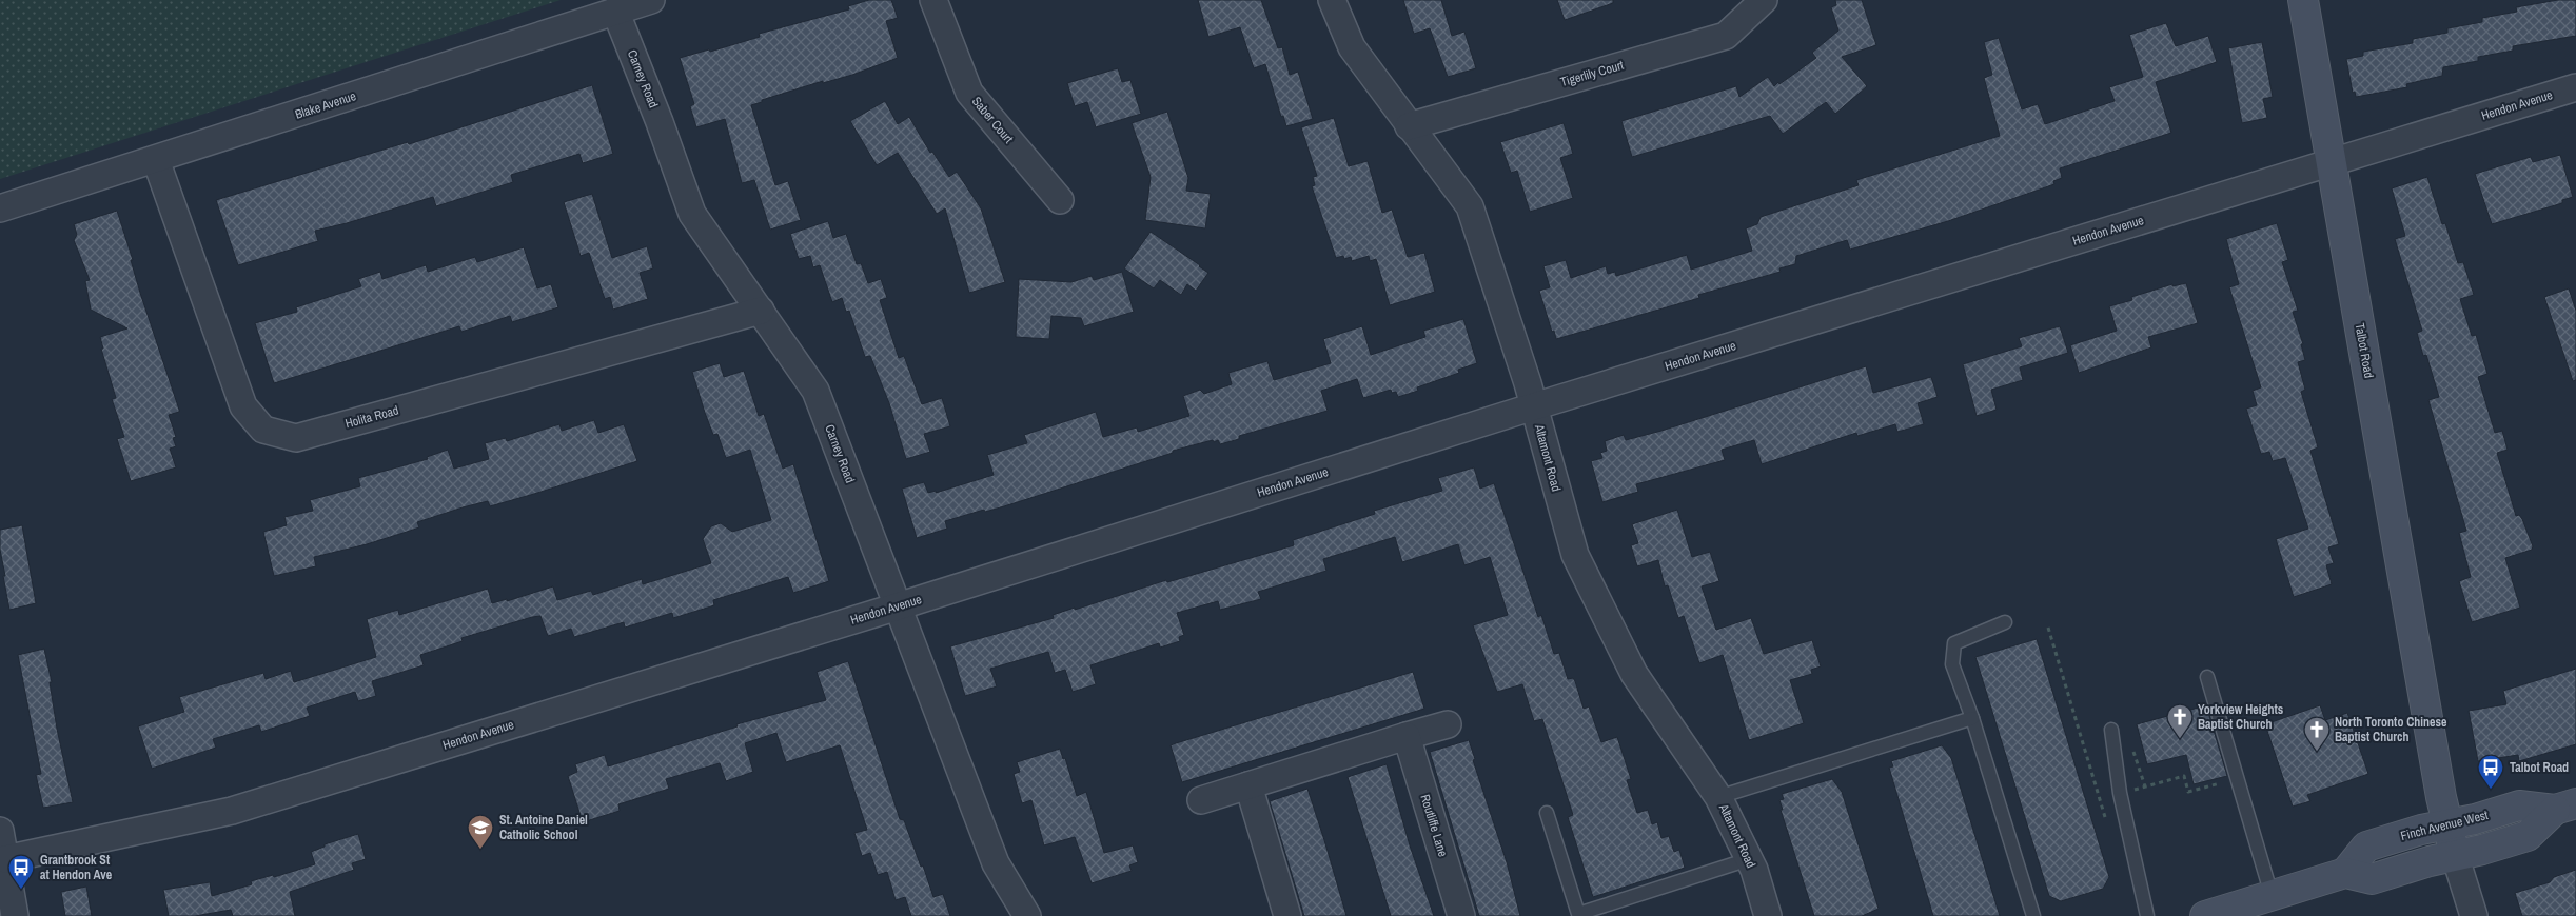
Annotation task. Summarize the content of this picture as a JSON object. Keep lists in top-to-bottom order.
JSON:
{
  "streets": {
    "street": [
      "Tigerlily Court",
      "Carney Road",
      "Blake Avenue",
      "Hendon Avenue",
      "Saber Court",
      "Talbot Road",
      "Holita Road",
      "Altamont Road",
      "Routliffe Lane",
      "Finch Avenue West"
    ]
  },
  "crossings": [
    ["Tigerlily Court", "Altamont Road"],
    ["Carney Road", "Blake Avenue"],
    ["Carney Road", "Hendon Avenue"],
    ["Carney Road", "Holita Road"],
    ["Blake Avenue", "Holita Road"],
    ["Hendon Avenue", "Talbot Road"],
    ["Hendon Avenue", "Altamont Road"],
    ["Talbot Road", "Finch Avenue West"]
  ],
  "places": {
    "church": ["Yorkview Heights Baptist Church", "North Toronto Chinese Baptist Church"],
    "bus stop": ["Talbot Road", "Grantbrook St at Hendon Ave"],
    "school or university": ["St. Antoine Daniel Catholic School"]
  }
}
